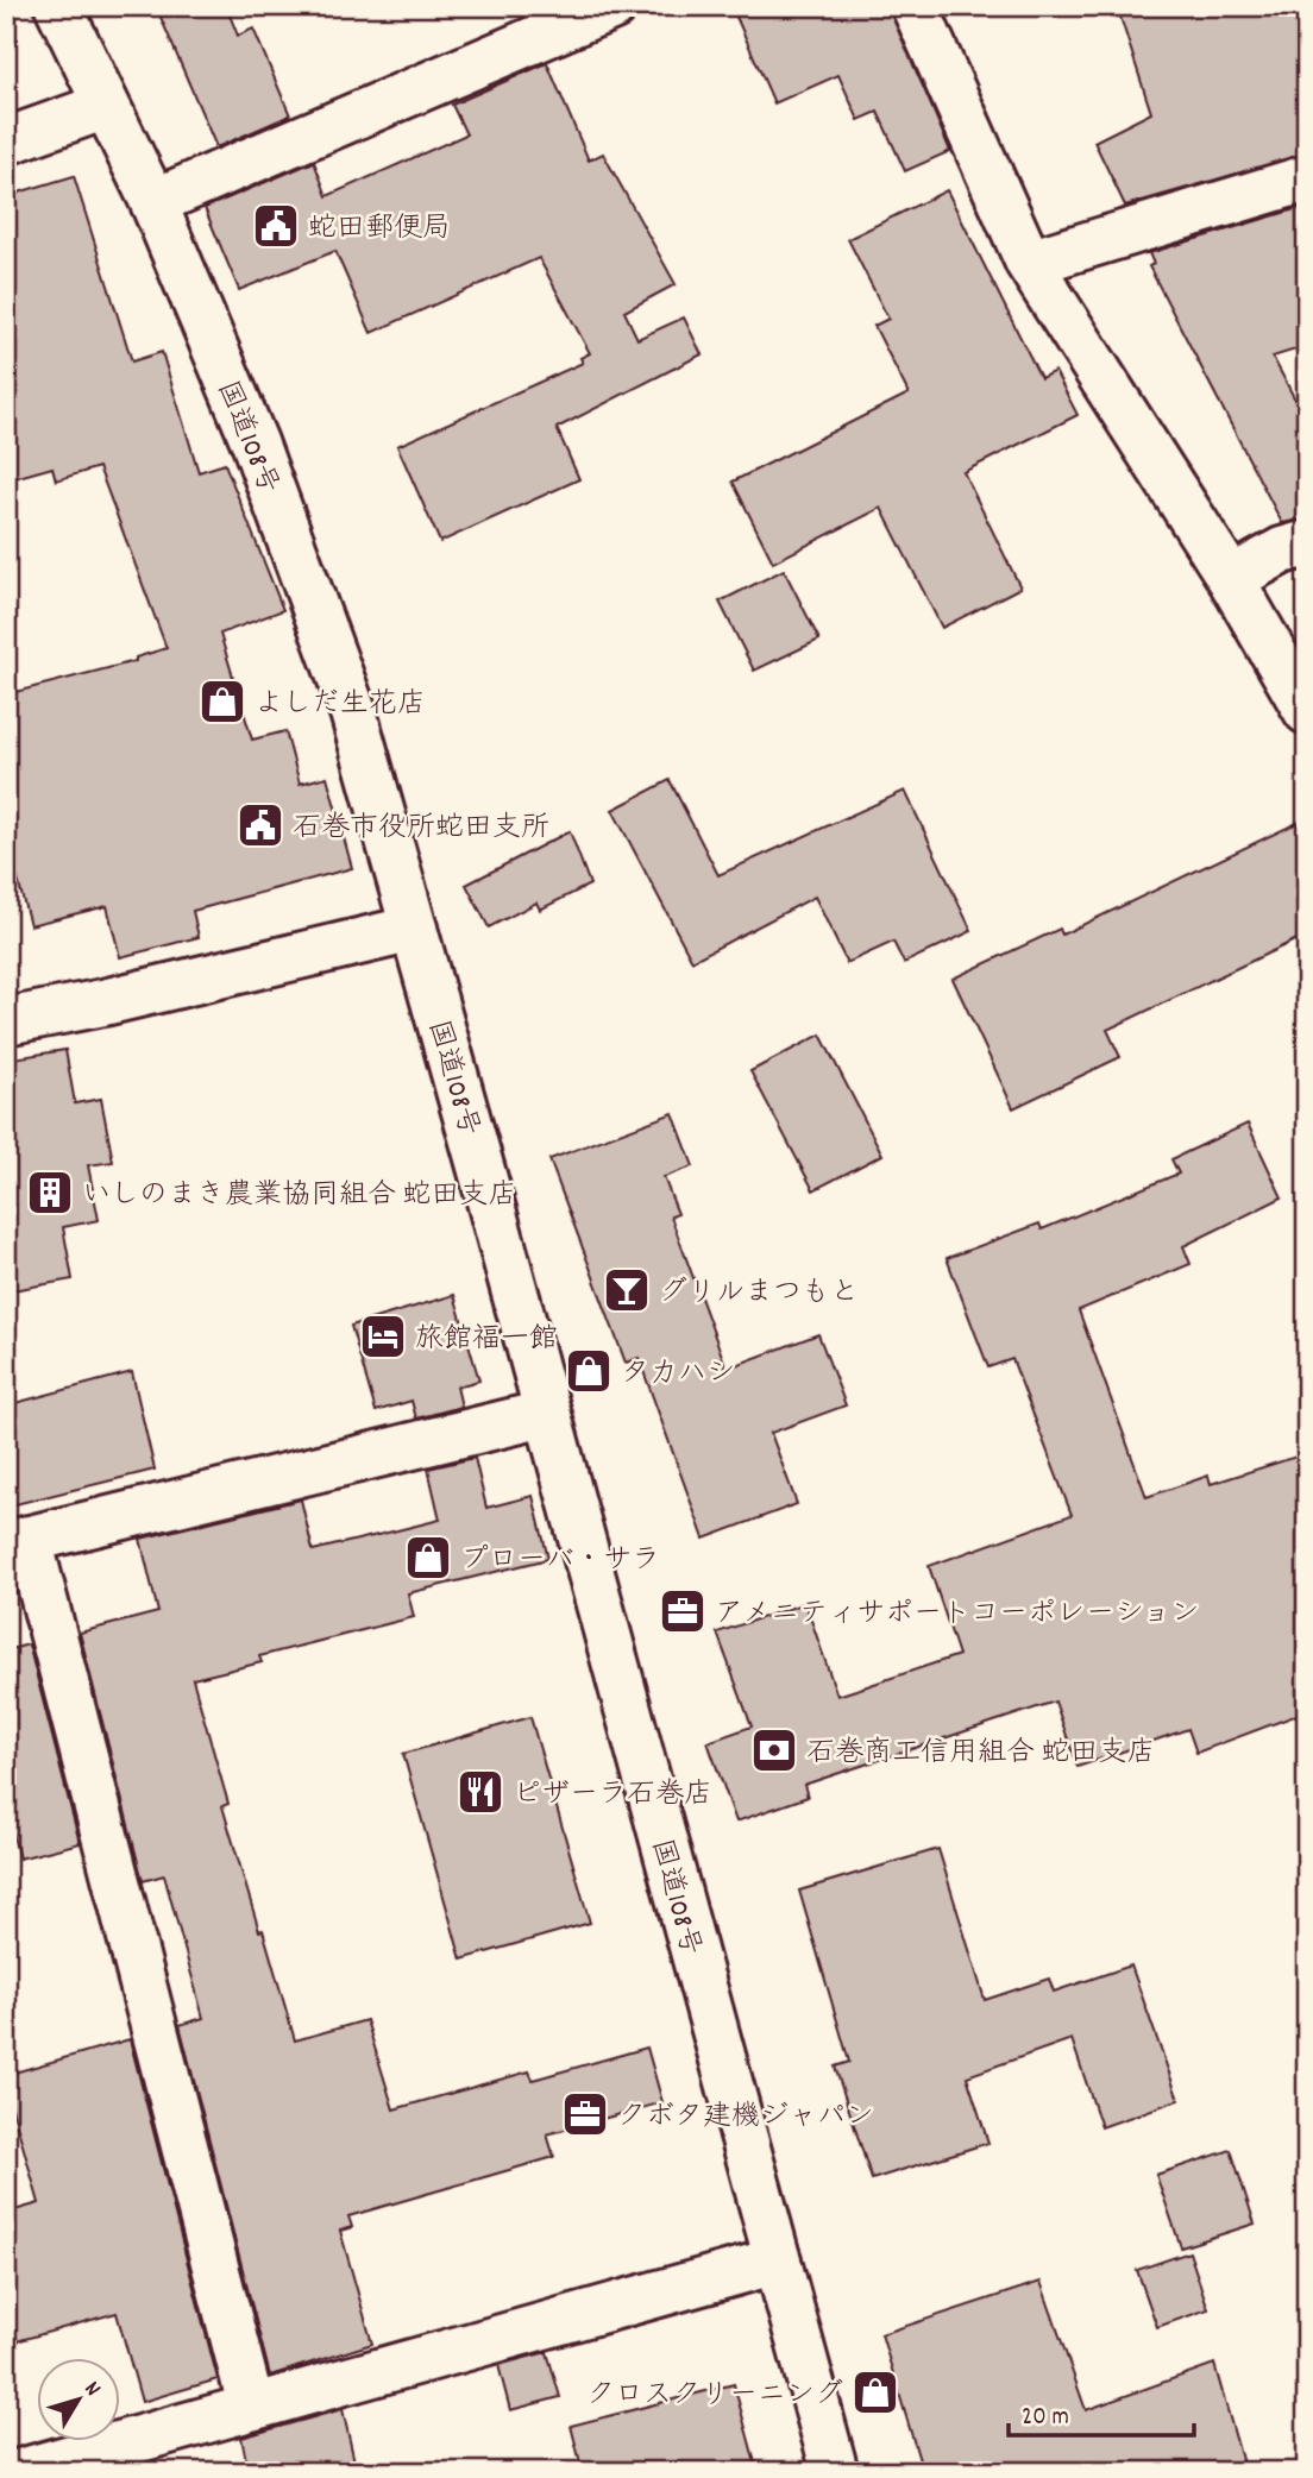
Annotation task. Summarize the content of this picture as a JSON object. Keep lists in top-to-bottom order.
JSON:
{
  "streets": {
    "main road": ["国道108号"]
  },
  "places": {
    "public building": ["蛇田郵便局", "石巻市役所蛇田支所"],
    "shop": [
      "よしだ生花店",
      "タカハシ",
      "プローバ・サラ",
      "クロスクリーニング"
    ],
    "building": ["いしのまき農業協同組合 蛇田支店"],
    "bar": ["グリルまつもと"],
    "hotel": ["旅館福一館"],
    "office": ["アメニティサポートコーポレーション", "クボタ建機ジャパン"],
    "bank": ["石巻商工信用組合 蛇田支店"],
    "restaurant": ["ピザーラ石巻店"]
  },
  "scale_bar": "20 m",
  "north": "top right"
}
